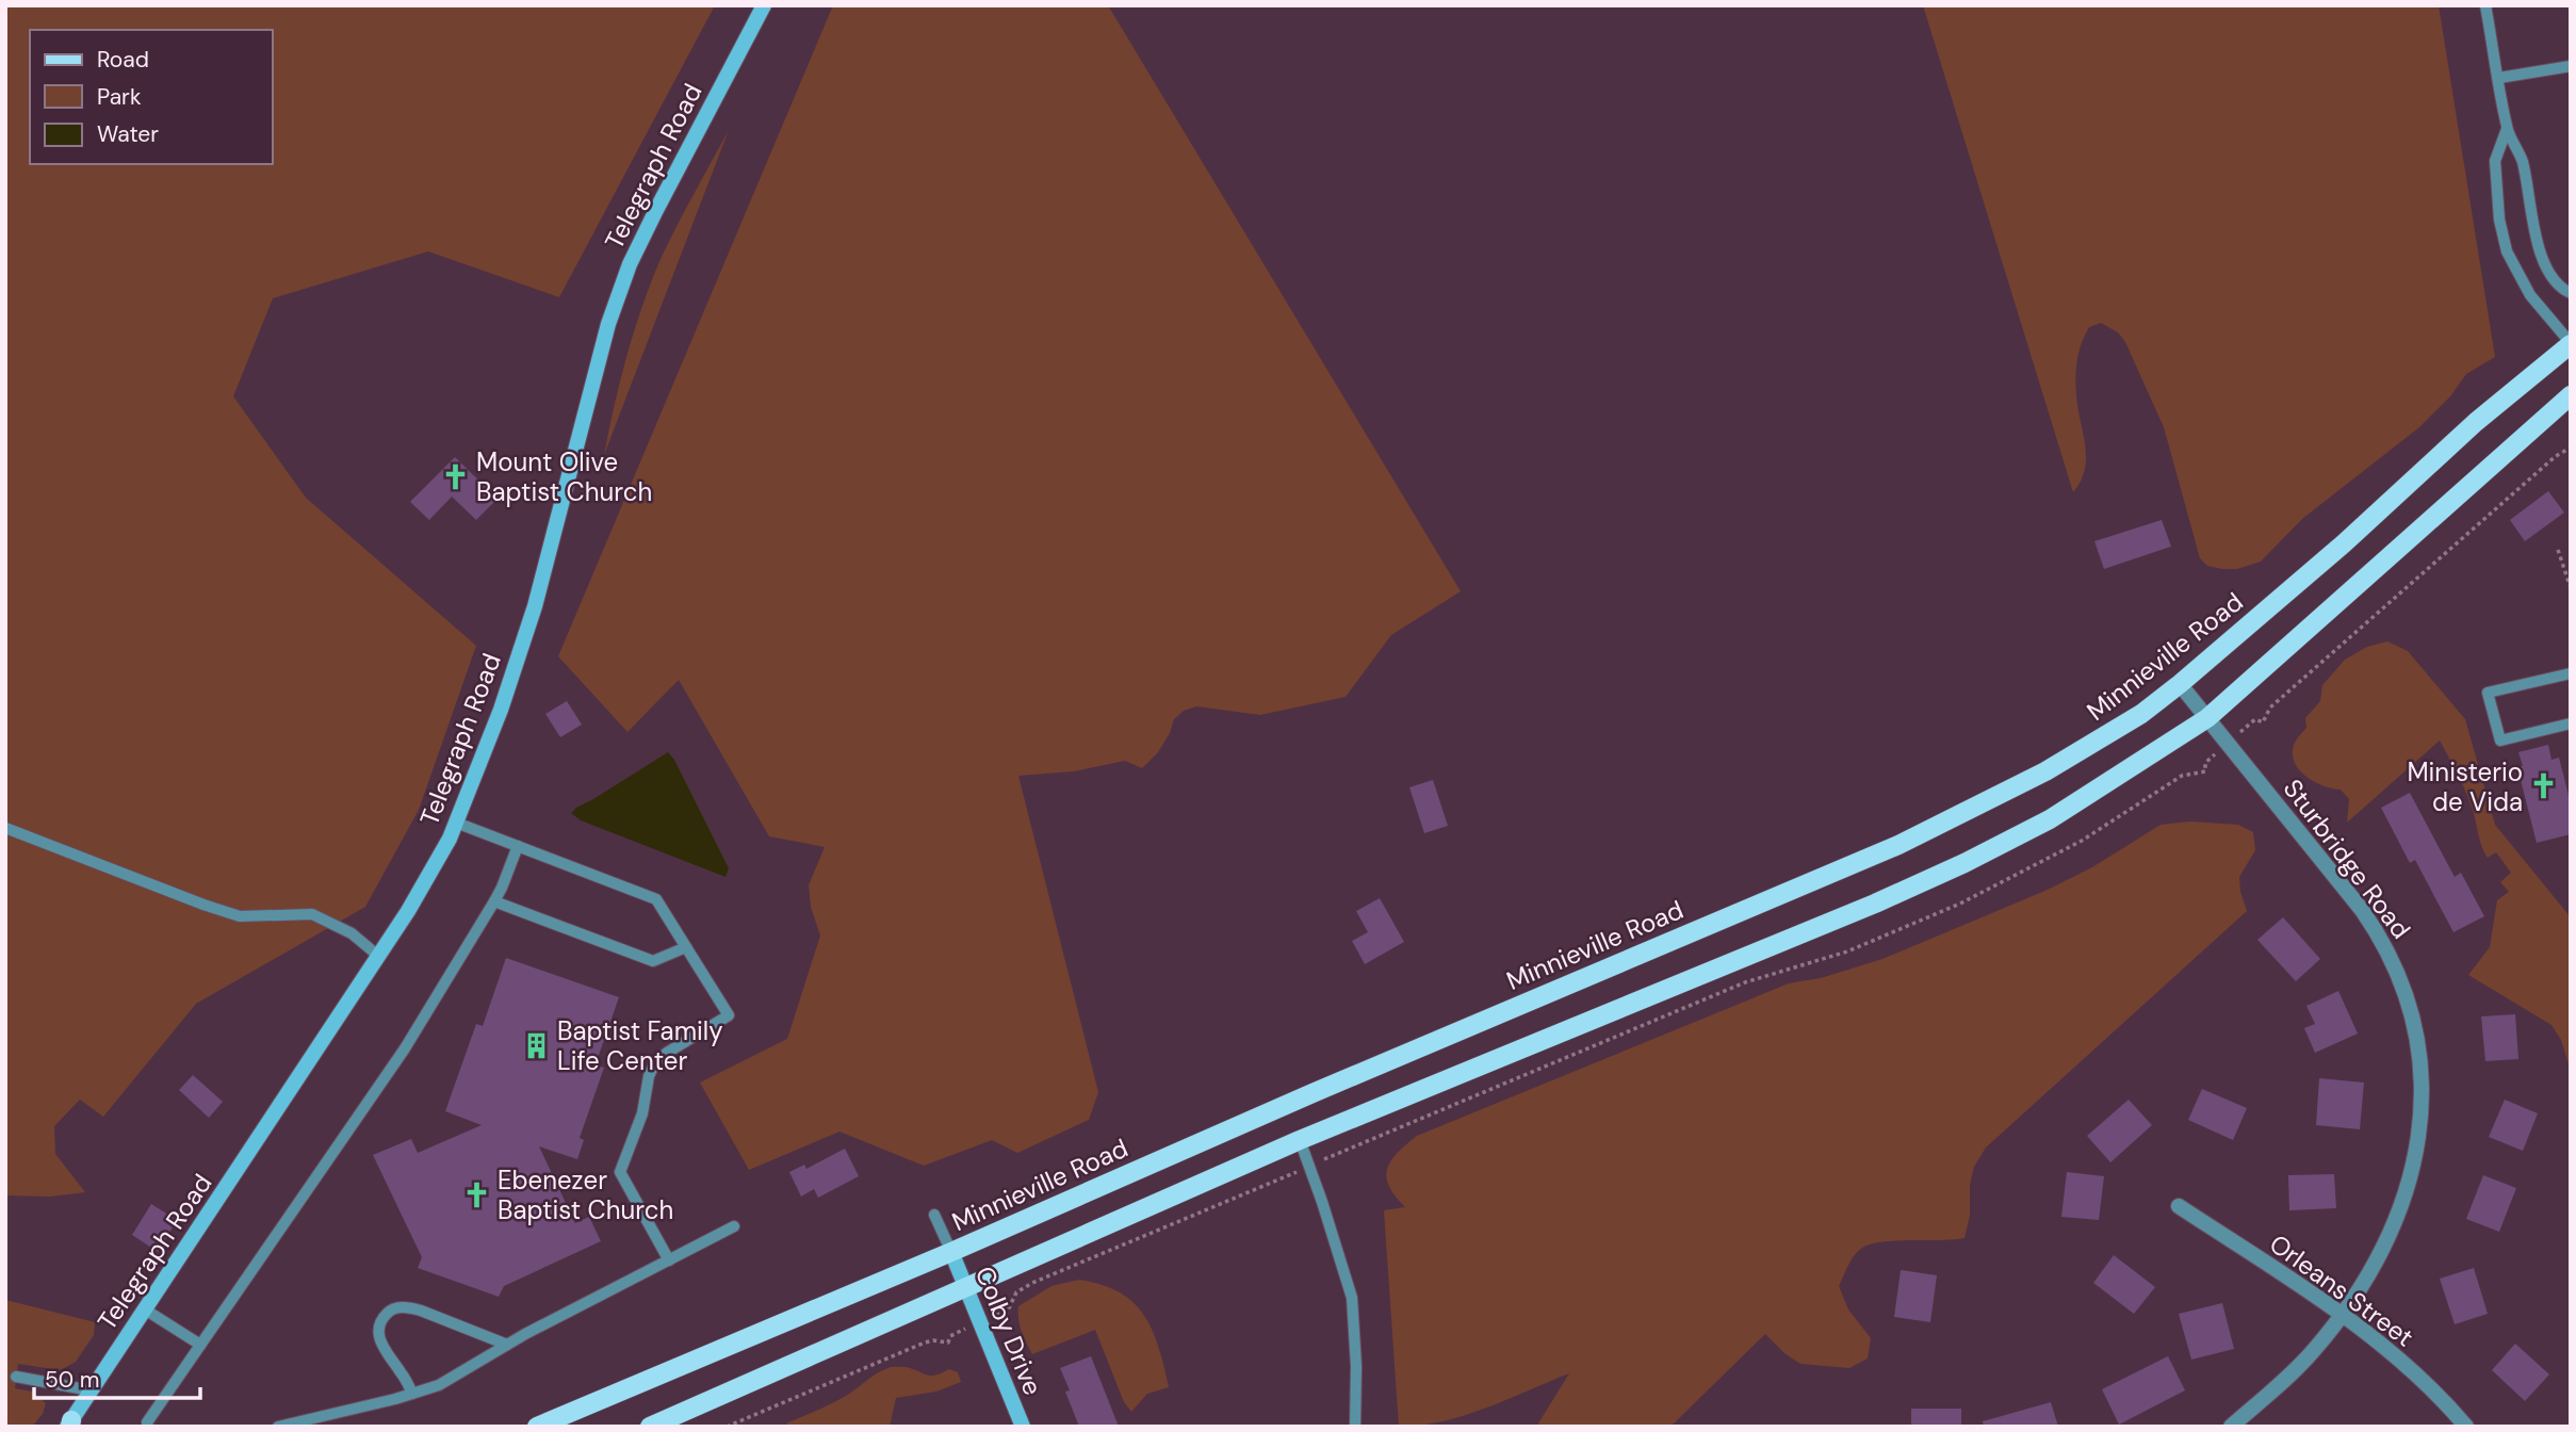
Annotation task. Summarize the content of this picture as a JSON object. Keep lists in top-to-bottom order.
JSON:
{
  "streets": {
    "main road": ["Telegraph Road", "Minnieville Road", "Colby Drive"],
    "street": ["Sturbridge Road", "Orleans Street"]
  },
  "crossings": [
    ["Minnieville Road", "Sturbridge Road"],
    ["Minnieville Road", "Colby Drive"],
    ["Sturbridge Road", "Orleans Street"]
  ],
  "places": {
    "church": ["Mount Olive Baptist Church", "Ministerio de Vida", "Ebenezer Baptist Church"],
    "building": ["Baptist Family Life Center"]
  },
  "legend": ["Road", "Park", "Water"],
  "scale_bar": "50 m"
}
